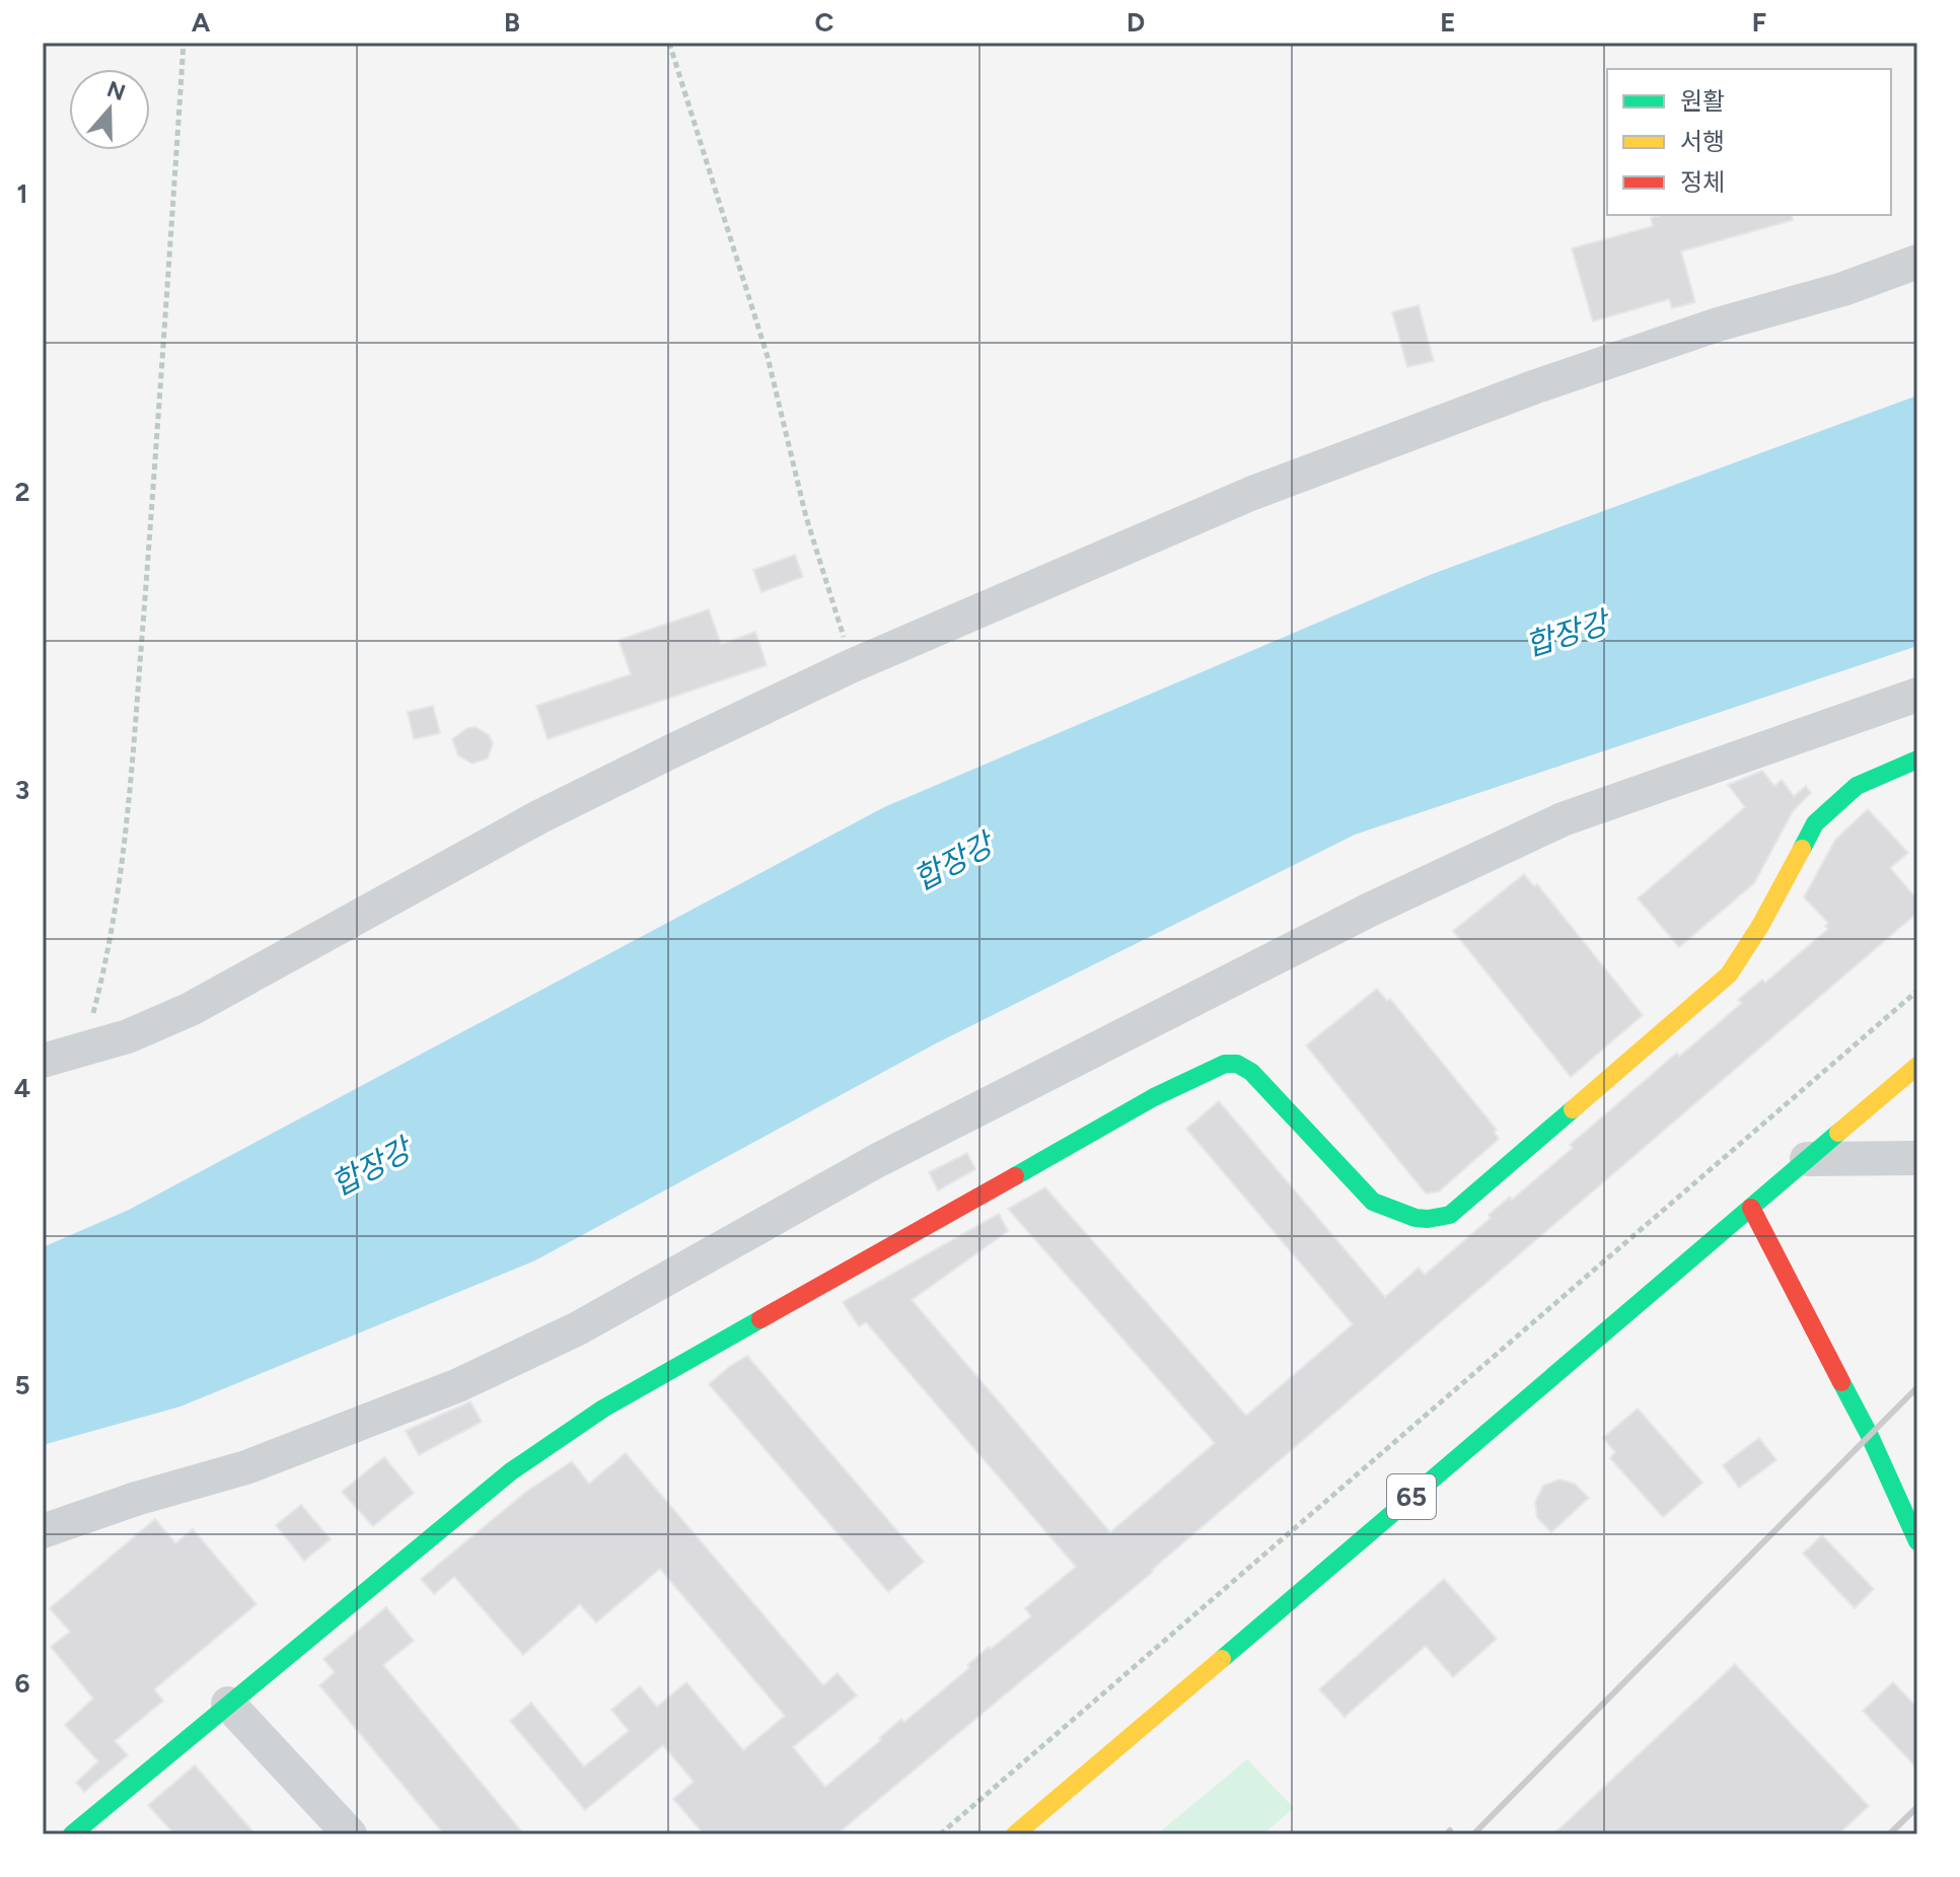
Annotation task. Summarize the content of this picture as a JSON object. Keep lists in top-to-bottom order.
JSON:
{
  "streets": {
    "street": ["65"]
  },
  "water": ["합장강"],
  "legend": ["원활", "서행", "정체"],
  "north": "top",
  "grid": {
    "columns": [
      "A",
      "B",
      "C",
      "D",
      "E",
      "F"
    ],
    "rows": [
      "1",
      "2",
      "3",
      "4",
      "5",
      "6"
    ]
  }
}
